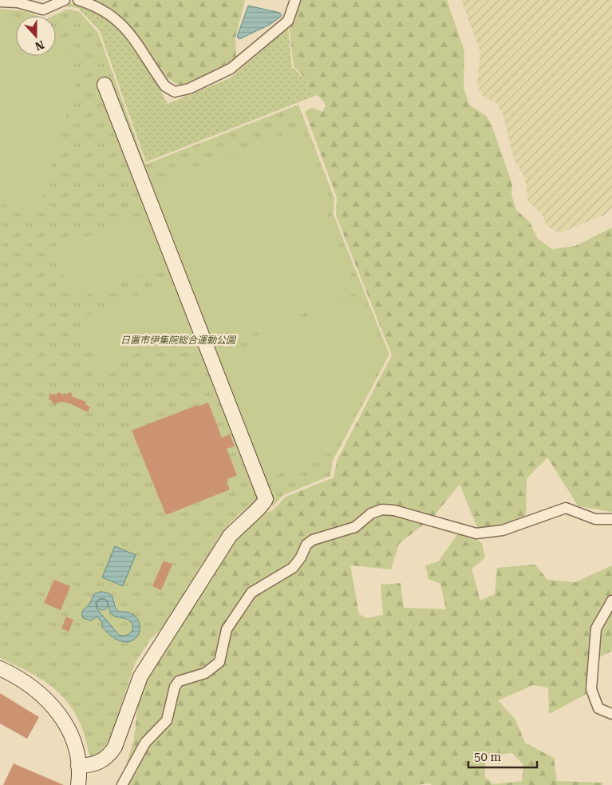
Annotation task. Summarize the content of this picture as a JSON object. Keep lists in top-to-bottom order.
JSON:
{
  "parks": ["日置市伊集院総合運動公園"],
  "scale_bar": "50 m",
  "north": "bottom"
}
